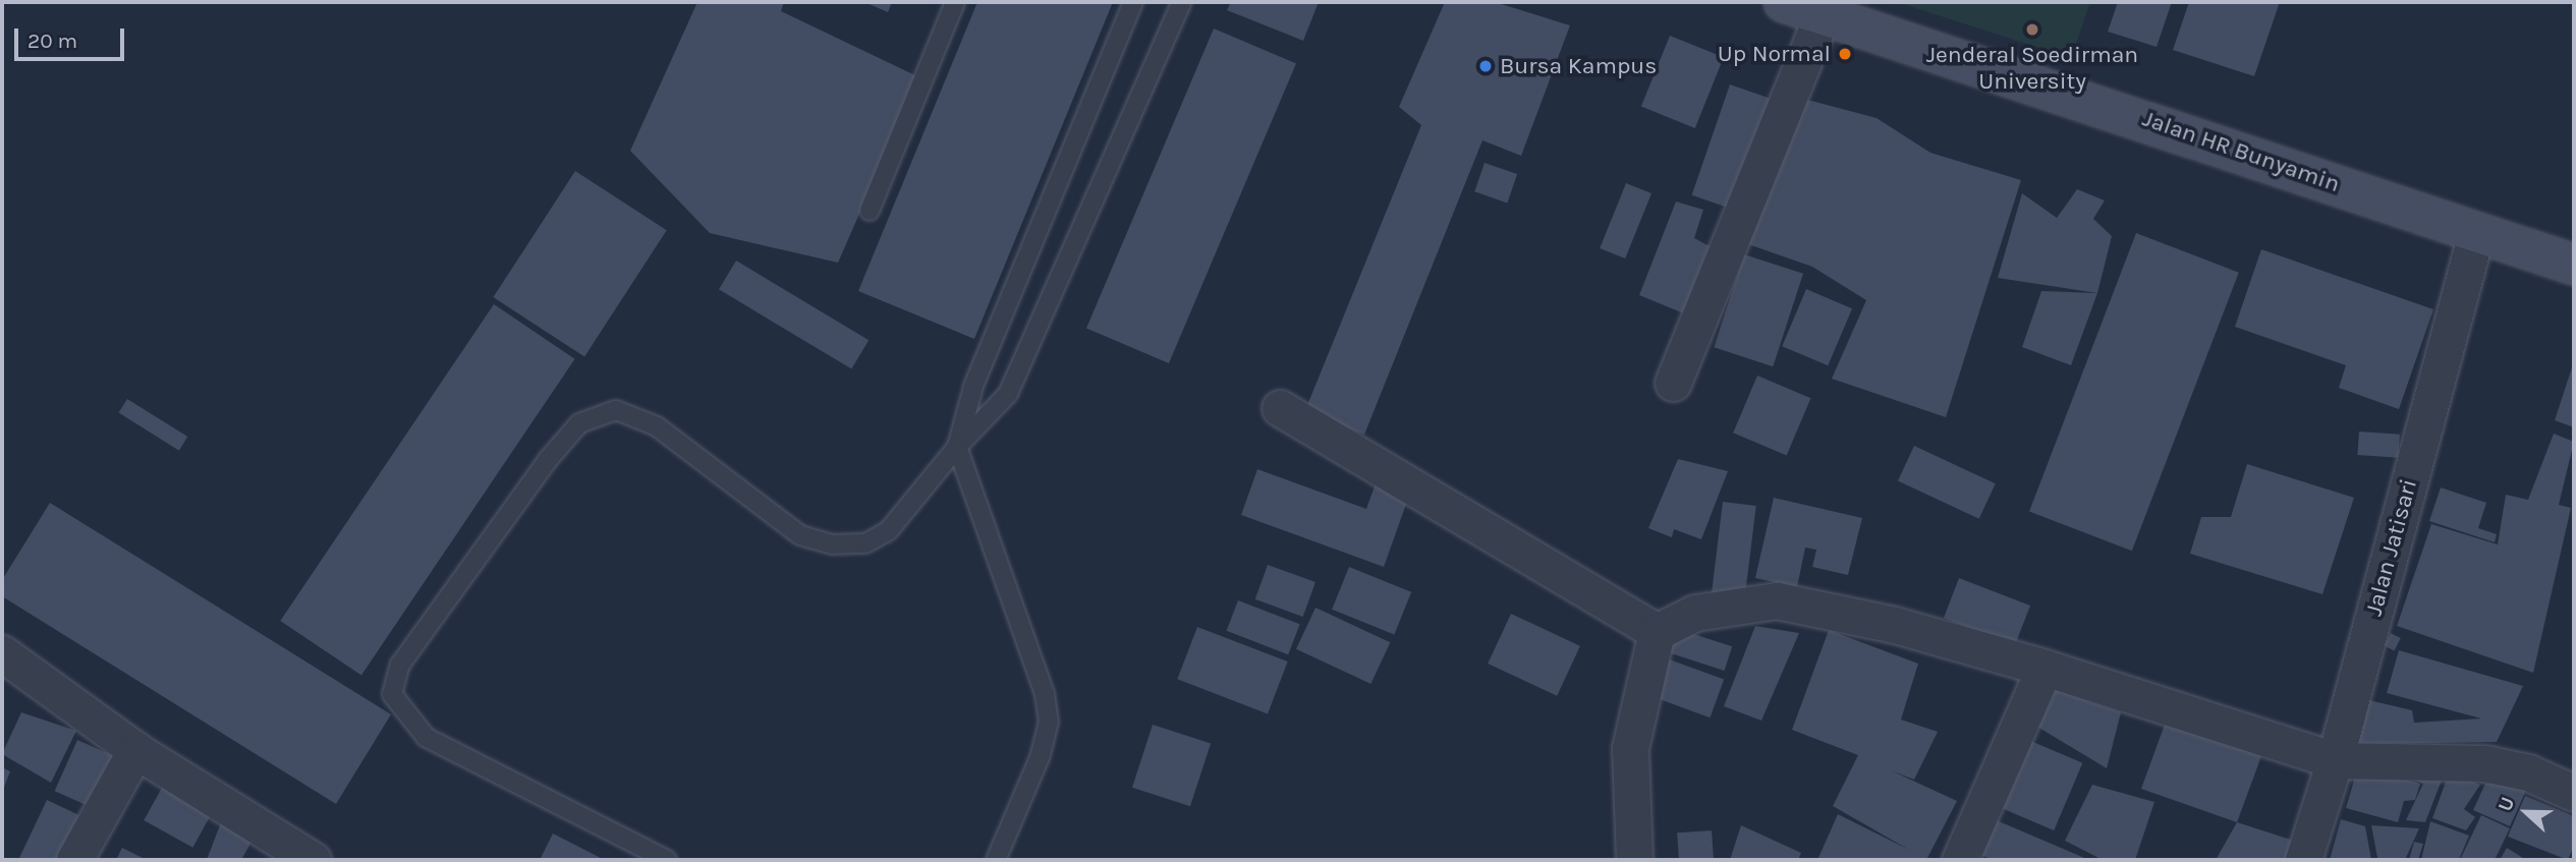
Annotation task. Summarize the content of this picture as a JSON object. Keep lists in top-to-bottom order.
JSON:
{
  "streets": {
    "main road": ["Jalan HR Bunyamin"],
    "street": ["Jalan Jatisari"]
  },
  "crossings": [
    ["Jalan HR Bunyamin", "Jalan Jatisari"]
  ],
  "places": ["Jenderal Soedirman University", "Up Normal", "Bursa Kampus"],
  "scale_bar": "20 m",
  "north": "left"
}
